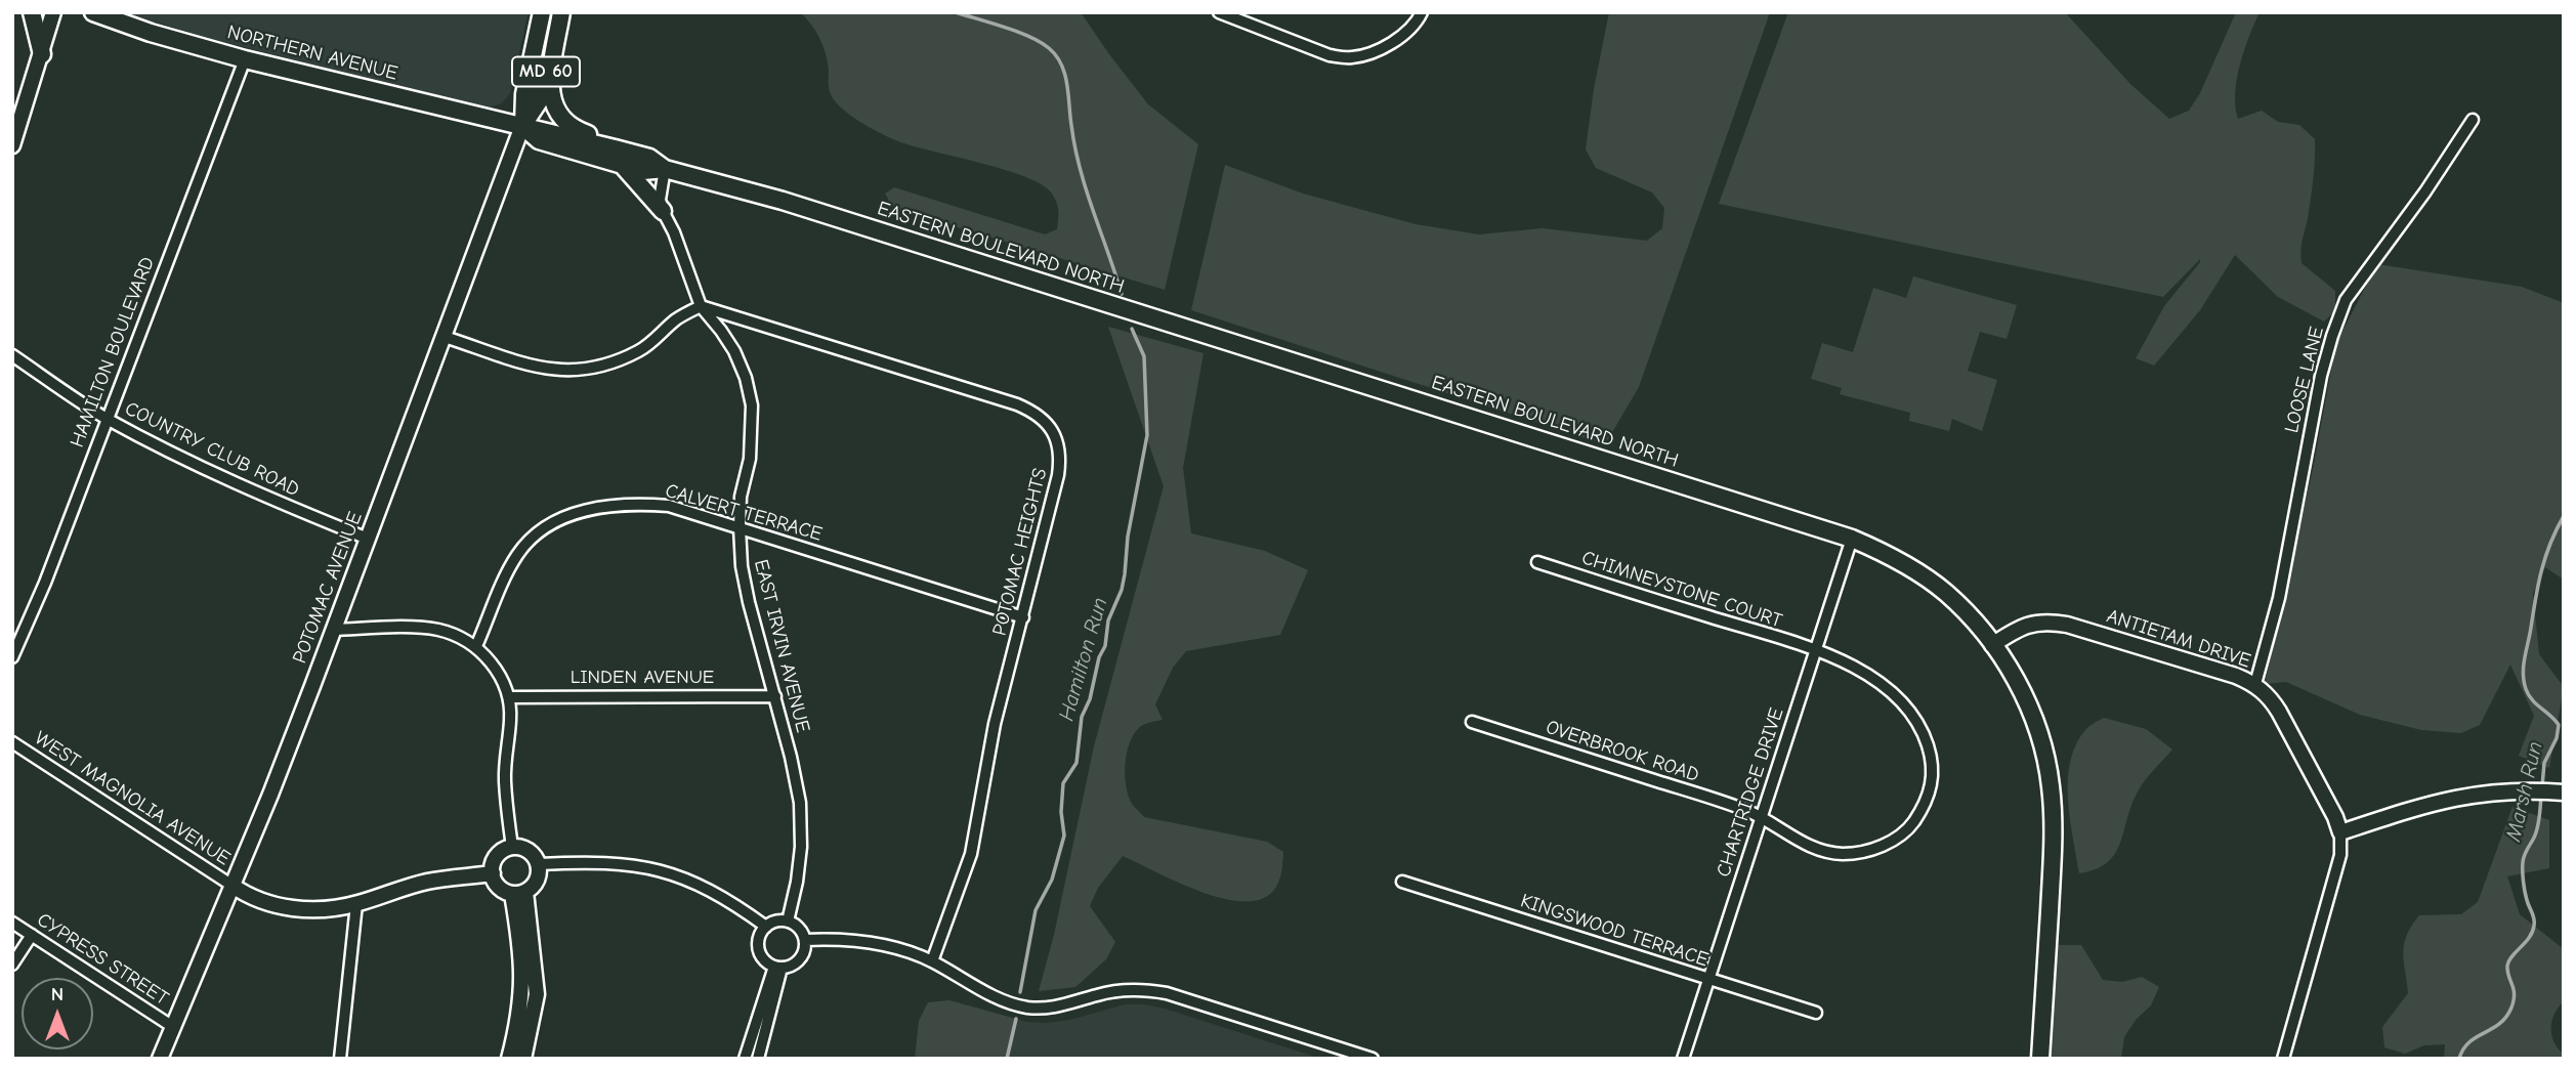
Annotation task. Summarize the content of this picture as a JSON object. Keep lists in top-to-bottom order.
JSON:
{
  "streets": {
    "main road": ["NORTHERN AVENUE", "MD 60", "EASTERN BOULEVARD NORTH"],
    "street": [
      "HAMILTON BOULEVARD",
      "LOOSE LANE",
      "COUNTRY CLUB ROAD",
      "CALVERT TERRACE",
      "POTOMAC HEIGHTS",
      "POTOMAC AVENUE",
      "CHIMNEYSTONE COURT",
      "ANTIETAM DRIVE",
      "EAST IRVIN AVENUE",
      "LINDEN AVENUE",
      "OVERBROOK ROAD",
      "CHARTRIDGE DRIVE",
      "WEST MAGNOLIA AVENUE",
      "KINGSWOOD TERRACE",
      "CYPRESS STREET"
    ]
  },
  "crossings": [
    ["NORTHERN AVENUE", "MD 60"],
    ["NORTHERN AVENUE", "EASTERN BOULEVARD NORTH"],
    ["NORTHERN AVENUE", "HAMILTON BOULEVARD"],
    ["NORTHERN AVENUE", "POTOMAC AVENUE"],
    ["MD 60", "EASTERN BOULEVARD NORTH"],
    ["MD 60", "POTOMAC AVENUE"],
    ["EASTERN BOULEVARD NORTH", "POTOMAC AVENUE"],
    ["EASTERN BOULEVARD NORTH", "ANTIETAM DRIVE"],
    ["EASTERN BOULEVARD NORTH", "CHARTRIDGE DRIVE"],
    ["HAMILTON BOULEVARD", "COUNTRY CLUB ROAD"],
    ["LOOSE LANE", "ANTIETAM DRIVE"],
    ["COUNTRY CLUB ROAD", "POTOMAC AVENUE"],
    ["CALVERT TERRACE", "POTOMAC HEIGHTS"],
    ["CALVERT TERRACE", "EAST IRVIN AVENUE"],
    ["POTOMAC HEIGHTS", "EAST IRVIN AVENUE"],
    ["POTOMAC AVENUE", "WEST MAGNOLIA AVENUE"],
    ["POTOMAC AVENUE", "CYPRESS STREET"],
    ["CHIMNEYSTONE COURT", "OVERBROOK ROAD"],
    ["CHIMNEYSTONE COURT", "CHARTRIDGE DRIVE"],
    ["EAST IRVIN AVENUE", "LINDEN AVENUE"],
    ["OVERBROOK ROAD", "CHARTRIDGE DRIVE"],
    ["CHARTRIDGE DRIVE", "KINGSWOOD TERRACE"]
  ],
  "water": ["Hamilton Run", "Marsh Run"],
  "north": "top"
}
